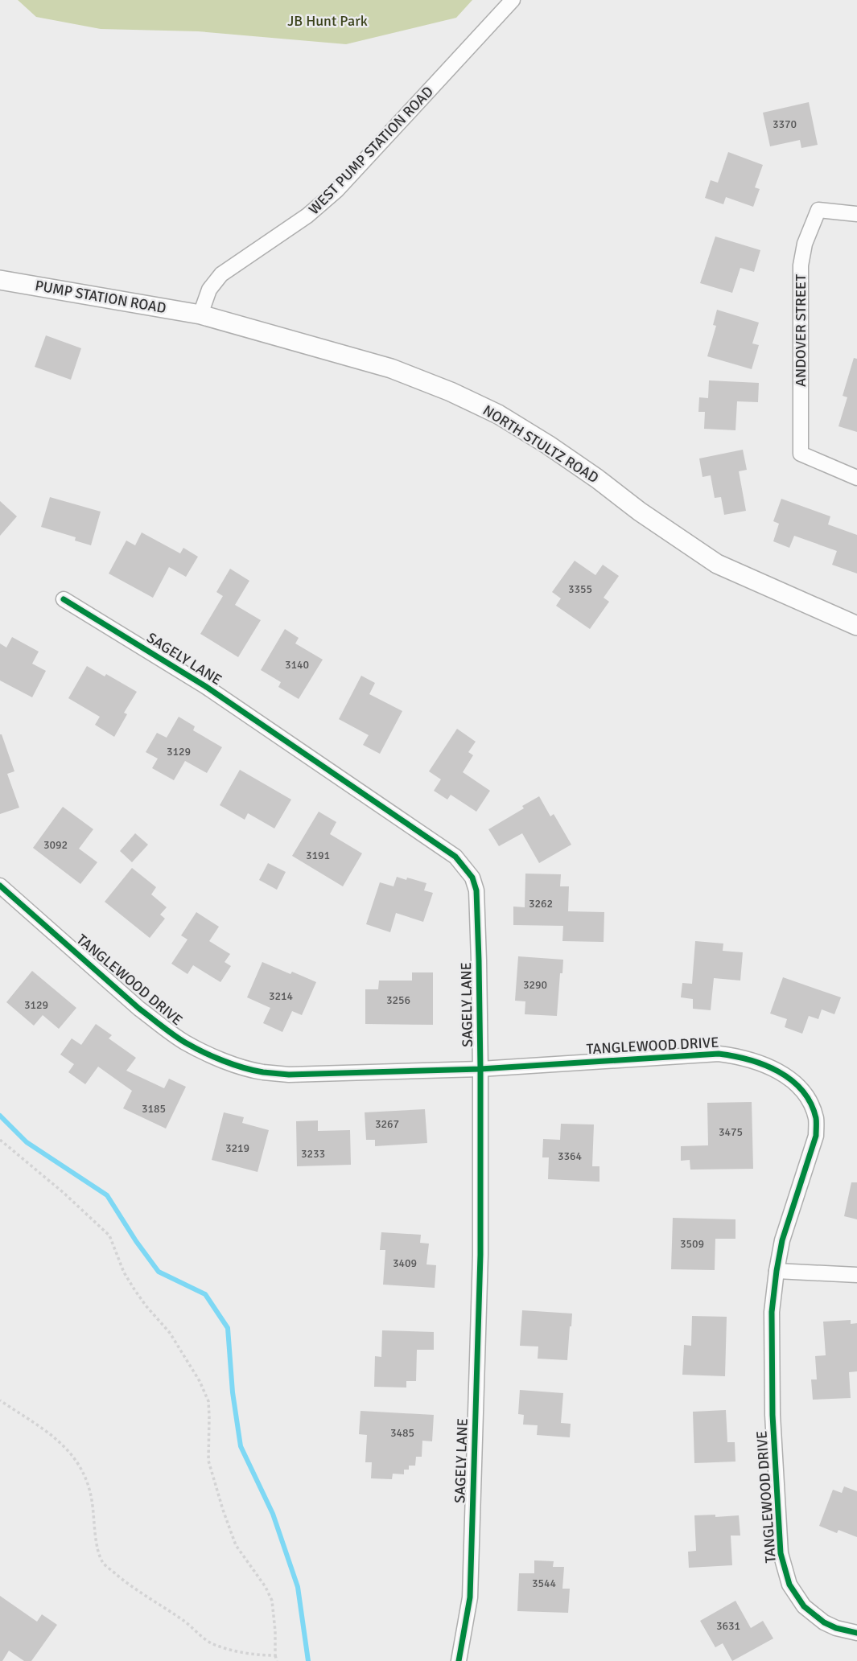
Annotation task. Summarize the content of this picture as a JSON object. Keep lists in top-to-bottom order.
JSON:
{
  "streets": {
    "street": [
      "WEST PUMP STATION ROAD",
      "PUMP STATION ROAD",
      "ANDOVER STREET",
      "NORTH STULTZ ROAD",
      "SAGELY LANE",
      "TANGLEWOOD DRIVE"
    ]
  },
  "crossings": [
    ["WEST PUMP STATION ROAD", "PUMP STATION ROAD"],
    ["WEST PUMP STATION ROAD", "NORTH STULTZ ROAD"],
    ["PUMP STATION ROAD", "NORTH STULTZ ROAD"],
    ["SAGELY LANE", "TANGLEWOOD DRIVE"]
  ],
  "parks": ["JB Hunt Park"],
  "house_numbers": [
    "3370",
    "3355",
    "3140",
    "3129",
    "3092",
    "3191",
    "3262",
    "3290",
    "3214",
    "3256",
    "3129",
    "3185",
    "3267",
    "3475",
    "3219",
    "3233",
    "3364",
    "3509",
    "3409",
    "3485",
    "3544",
    "3631"
  ]
}
